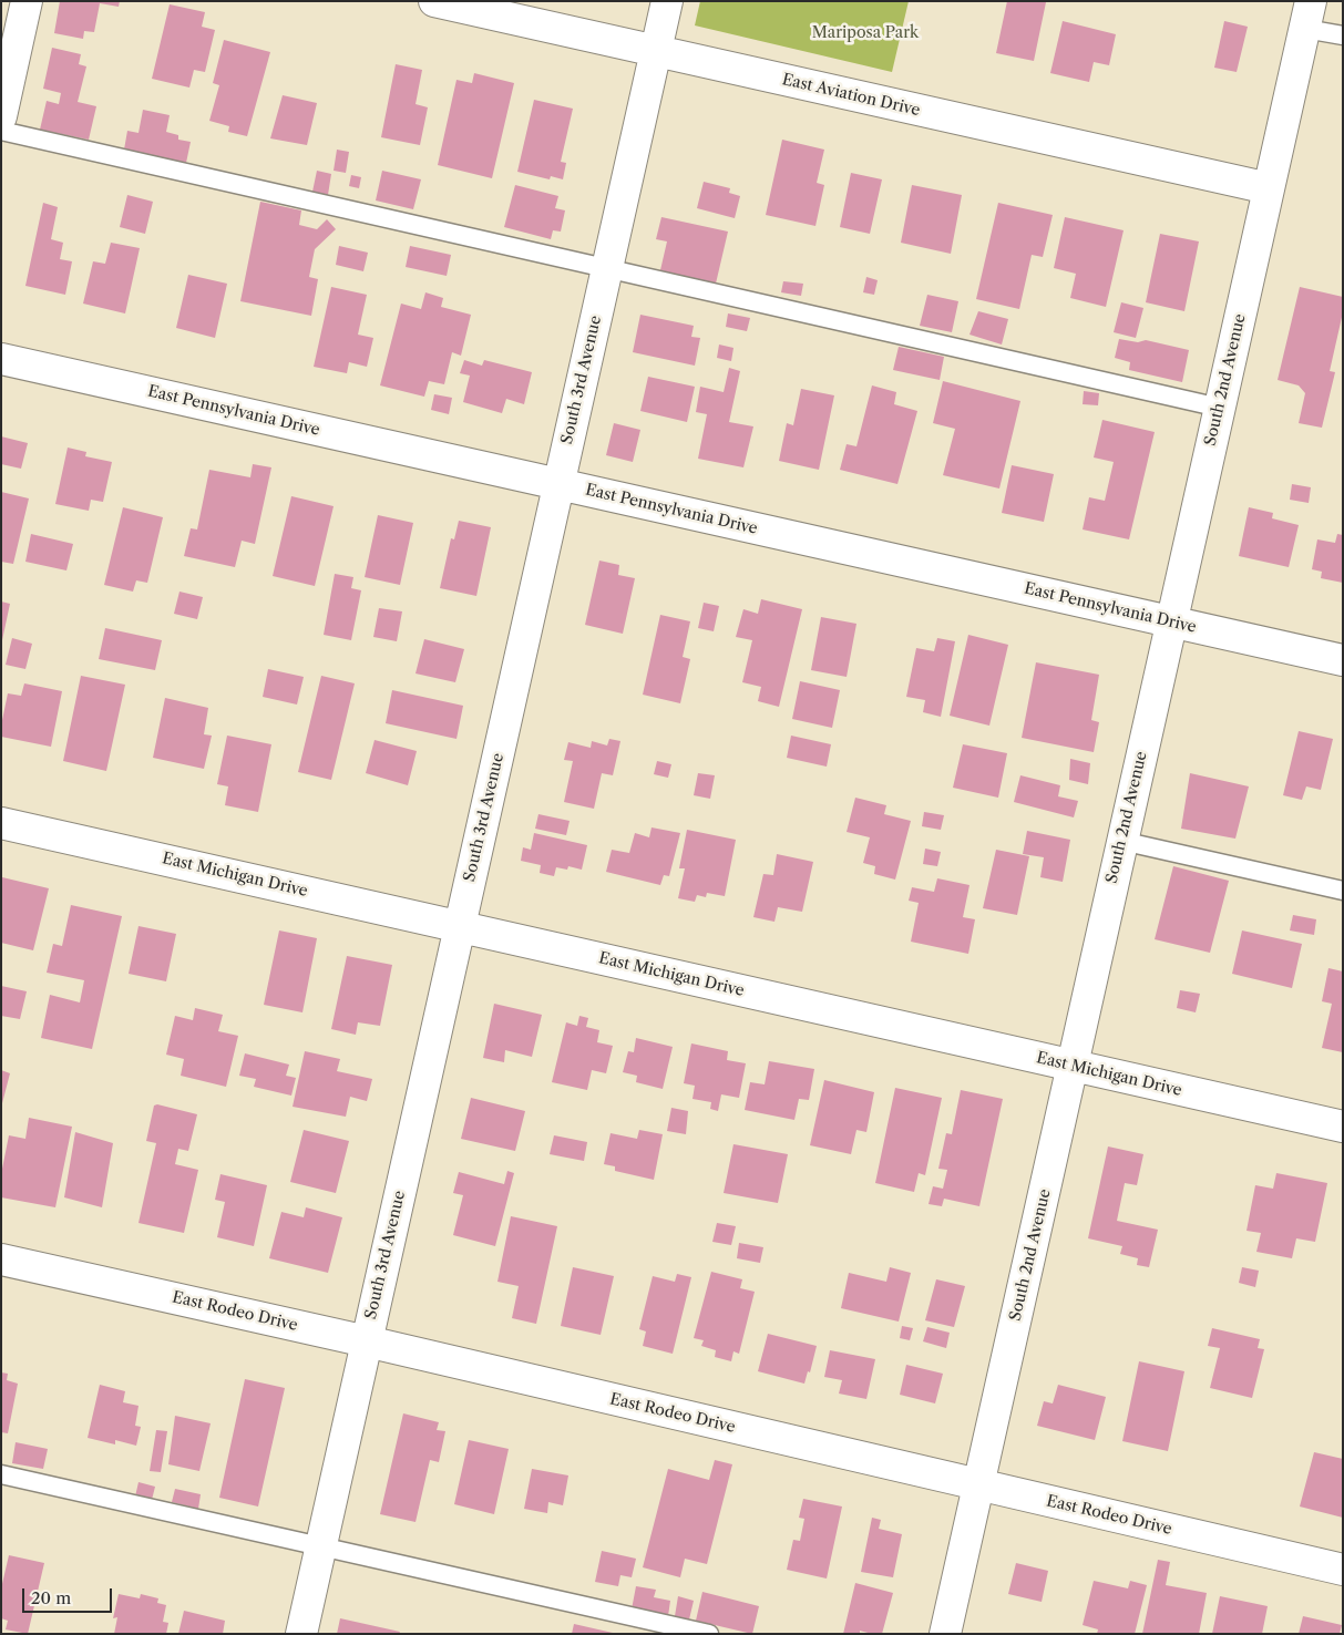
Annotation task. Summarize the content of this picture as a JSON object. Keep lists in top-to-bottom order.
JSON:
{
  "streets": {
    "street": [
      "East Aviation Drive",
      "South 3rd Avenue",
      "South 2nd Avenue",
      "East Pennsylvania Drive",
      "East Michigan Drive",
      "East Rodeo Drive"
    ]
  },
  "crossings": [
    ["East Aviation Drive", "South 3rd Avenue"],
    ["East Aviation Drive", "South 2nd Avenue"],
    ["South 3rd Avenue", "East Pennsylvania Drive"],
    ["South 3rd Avenue", "East Michigan Drive"],
    ["South 3rd Avenue", "East Rodeo Drive"],
    ["South 2nd Avenue", "East Pennsylvania Drive"],
    ["South 2nd Avenue", "East Michigan Drive"],
    ["South 2nd Avenue", "East Rodeo Drive"]
  ],
  "parks": ["Mariposa Park"],
  "scale_bar": "20 m"
}
